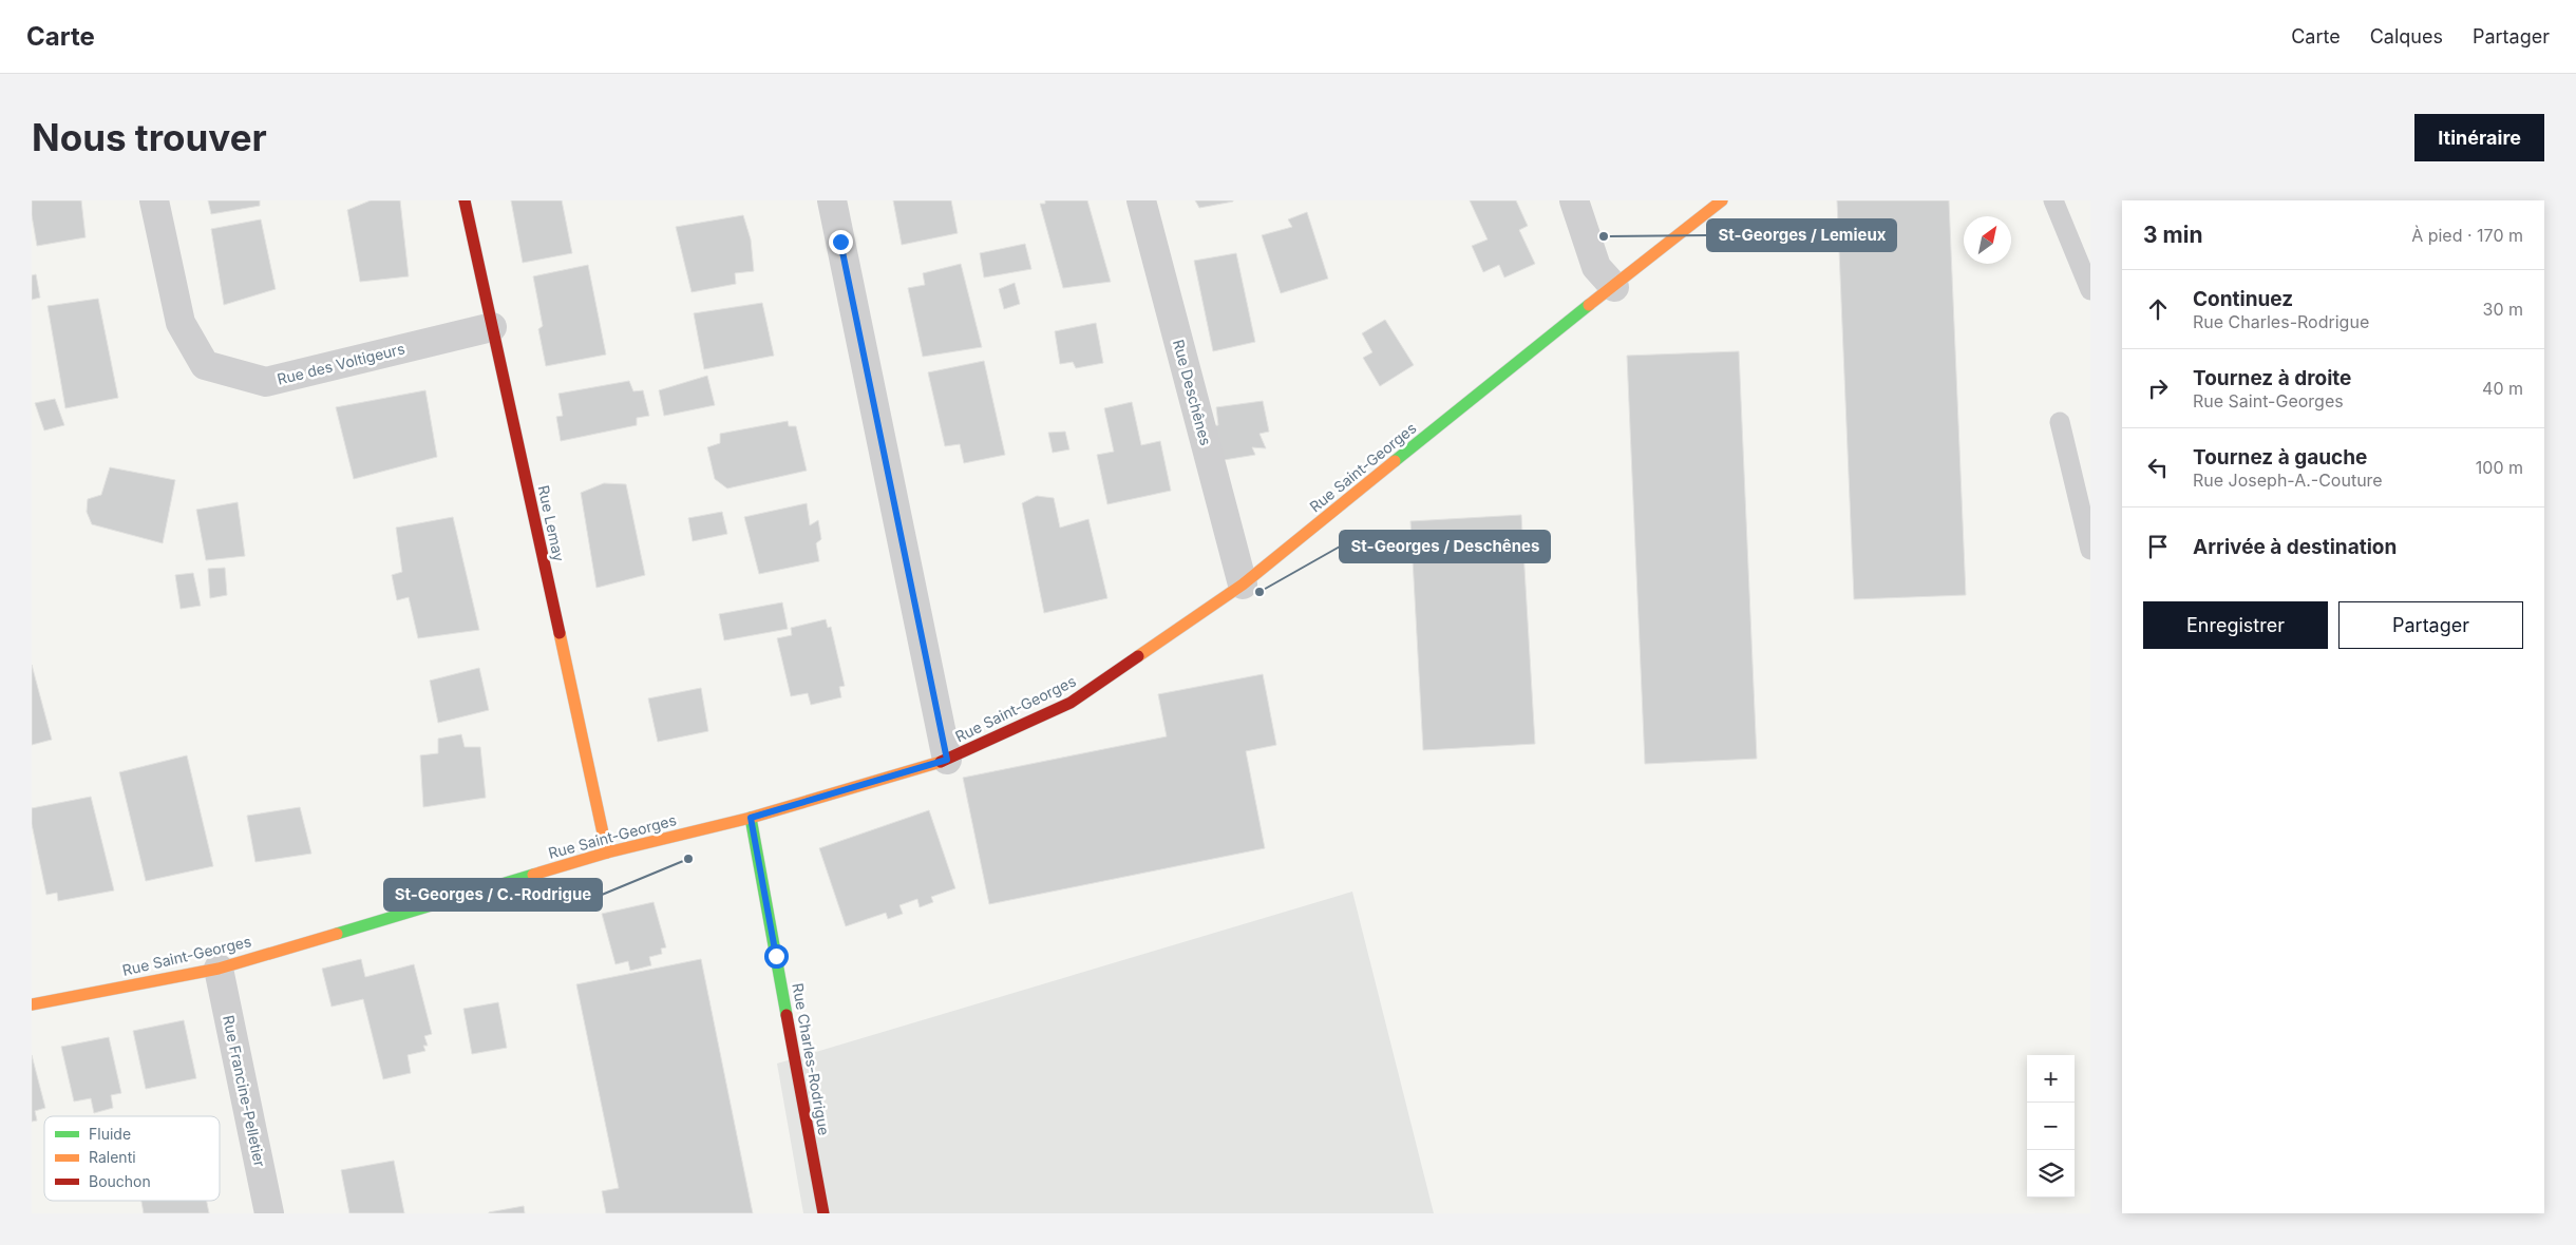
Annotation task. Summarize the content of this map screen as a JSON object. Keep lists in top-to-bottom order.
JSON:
{
  "streets": {
    "street": [
      "Rue des Voltigeurs",
      "Rue Deschênes",
      "Rue Saint-Georges",
      "Rue Lemay",
      "Rue Charles-Rodrigue",
      "Rue Francine-Pelletier"
    ]
  },
  "crossings": [
    ["Rue des Voltigeurs", "Rue Lemay"],
    ["Rue Deschênes", "Rue Saint-Georges"],
    ["Rue Saint-Georges", "Rue Lemay"],
    ["Rue Saint-Georges", "Rue Charles-Rodrigue"],
    ["Rue Saint-Georges", "Rue Francine-Pelletier"]
  ],
  "places": ["St-Georges / Lemieux", "St-Georges / Deschênes", "St-Georges / C.-Rodrigue"],
  "legend": ["Fluide", "Ralenti", "Bouchon"],
  "north": "top right",
  "page": {
    "header": "Carte",
    "nav": ["Carte", "Calques", "Partager"],
    "buttons": [
      "Itinéraire",
      ["Enregistrer", "Partager"]
    ],
    "title": "Nous trouver",
    "heading": ["3 min", "À pied · 170 m"],
    "list": [
      ["Continuez", "Rue Charles-Rodrigue", "30 m"],
      ["Tournez à droite", "Rue Saint-Georges", "40 m"],
      ["Tournez à gauche", "Rue Joseph-A.-Couture", "100 m"],
      "Arrivée à destination"
    ],
    "map_buttons": ["+", "−"]
  }
}
